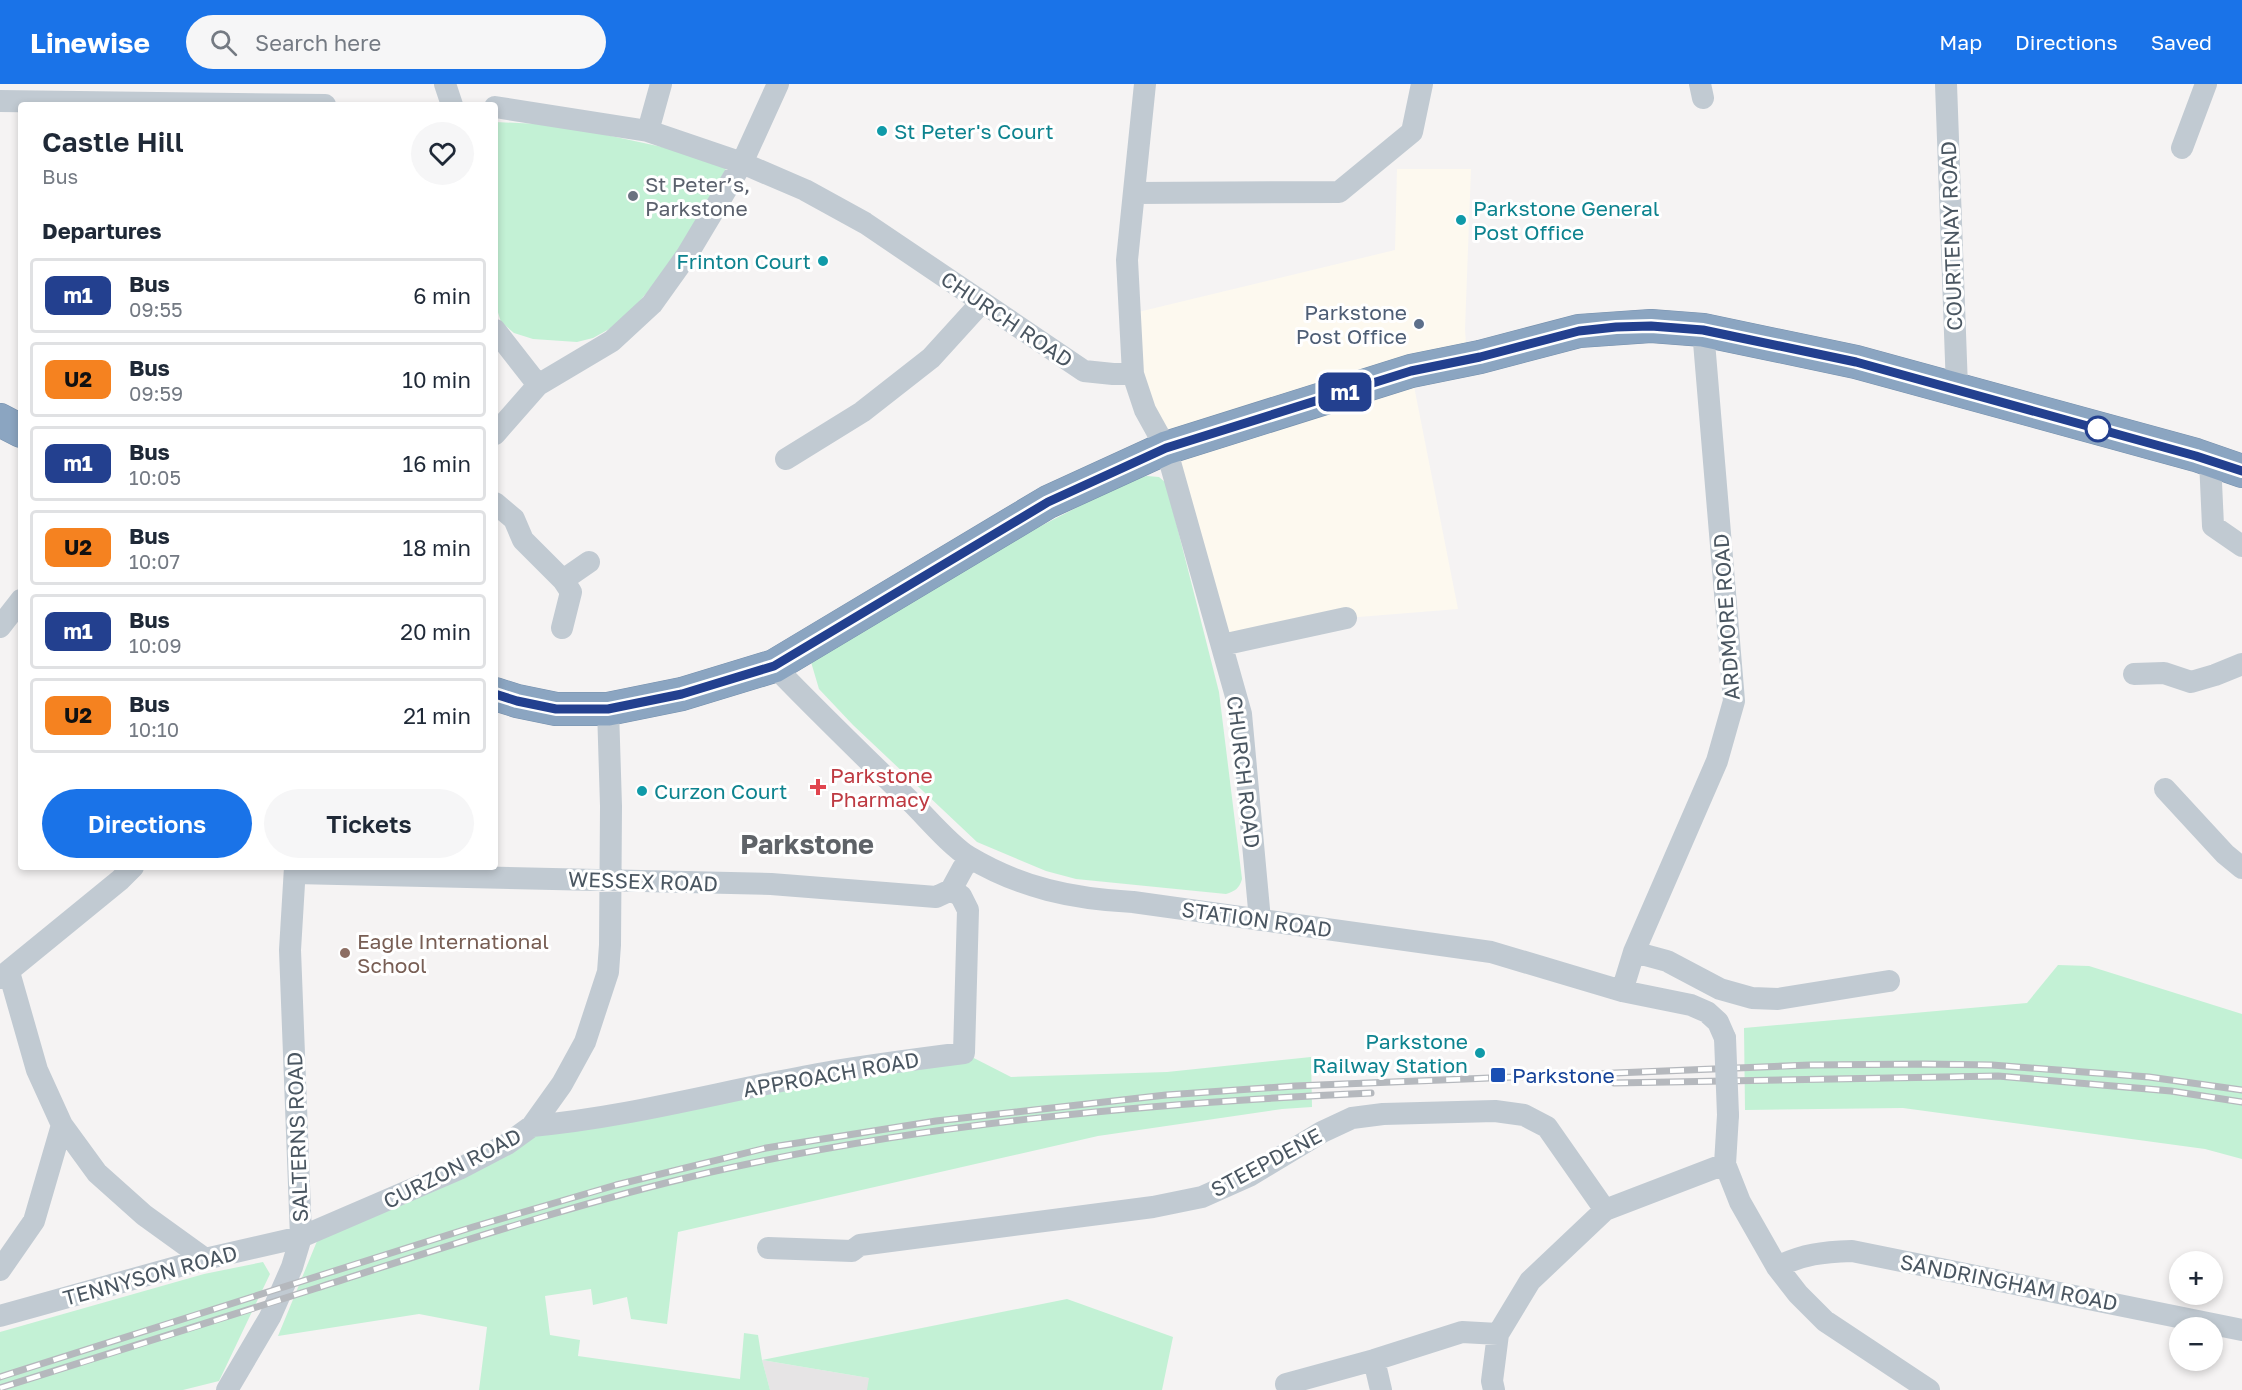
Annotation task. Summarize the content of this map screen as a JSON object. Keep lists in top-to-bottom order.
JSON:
{
  "streets": {
    "street": [
      "COURTENAY ROAD",
      "CHURCH ROAD",
      "ARDMORE ROAD",
      "WESSEX ROAD",
      "STATION ROAD",
      "APPROACH ROAD",
      "SALTERNS ROAD",
      "STEEPDENE",
      "CURZON ROAD",
      "TENNYSON ROAD",
      "SANDRINGHAM ROAD"
    ]
  },
  "crossings": [
    ["CHURCH ROAD", "STATION ROAD"],
    ["ARDMORE ROAD", "STATION ROAD"],
    ["WESSEX ROAD", "APPROACH ROAD"],
    ["WESSEX ROAD", "SALTERNS ROAD"],
    ["WESSEX ROAD", "CURZON ROAD"],
    ["APPROACH ROAD", "CURZON ROAD"],
    ["SALTERNS ROAD", "CURZON ROAD"],
    ["SALTERNS ROAD", "TENNYSON ROAD"],
    ["CURZON ROAD", "TENNYSON ROAD"]
  ],
  "districts": ["Parkstone"],
  "places": {
    "other": [
      "St Peter's Court",
      "St Peter’s, Parkstone",
      "Parkstone General Post Office",
      "Frinton Court",
      "Parkstone Post Office",
      "Curzon Court",
      "Eagle International School",
      "Parkstone Railway Station"
    ],
    "health": ["Parkstone Pharmacy"],
    "transit": ["Parkstone"]
  },
  "lines": ["bus line m1"],
  "page": {
    "header": "Linewise",
    "search": "Search here",
    "nav": ["Map", "Directions", "Saved"],
    "on_map": "m1",
    "heading": [
      ["Castle Hill", "Bus"],
      "Departures"
    ],
    "list": [
      {
        "mark": "m1",
        "name": "Bus",
        "note": "09:55",
        "value": "6 min"
      },
      {
        "mark": "U2",
        "name": "Bus",
        "note": "09:59",
        "value": "10 min"
      },
      {
        "mark": "m1",
        "name": "Bus",
        "note": "10:05",
        "value": "16 min"
      },
      {
        "mark": "U2",
        "name": "Bus",
        "note": "10:07",
        "value": "18 min"
      },
      {
        "mark": "m1",
        "name": "Bus",
        "note": "10:09",
        "value": "20 min"
      },
      {
        "mark": "U2",
        "name": "Bus",
        "note": "10:10",
        "value": "21 min"
      }
    ],
    "buttons": ["Directions", "Tickets"],
    "map_buttons": ["+", "−"]
  }
}
